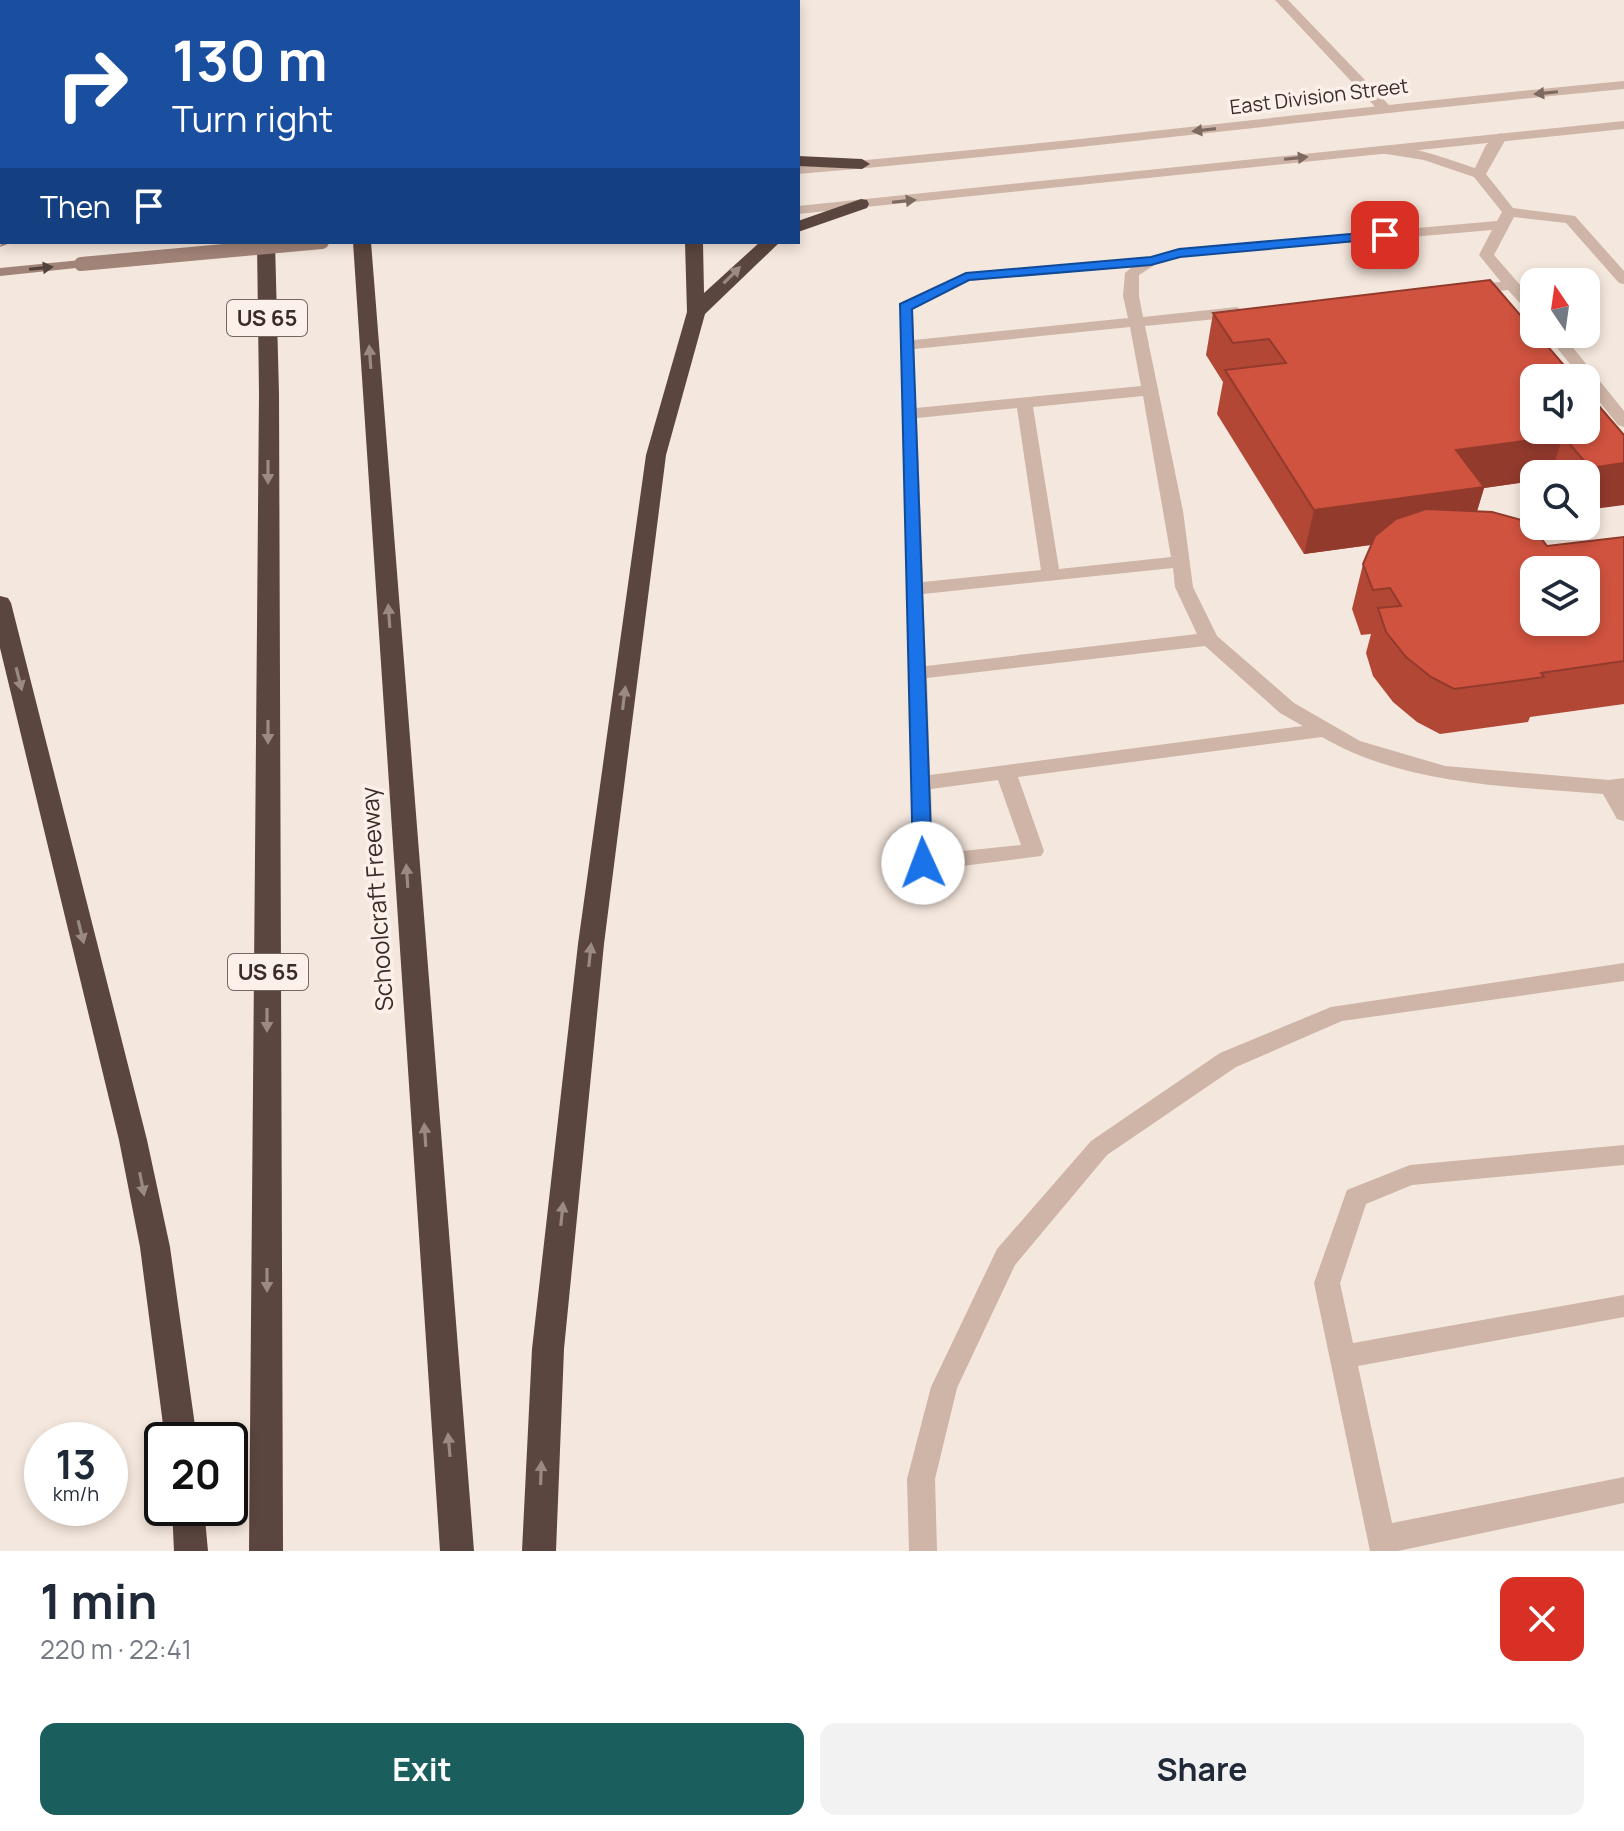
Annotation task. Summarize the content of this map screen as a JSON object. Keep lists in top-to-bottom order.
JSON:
{
  "streets": {
    "highway": ["US 65", "Schoolcraft Freeway"],
    "street": ["East Division Street"]
  },
  "north": "top",
  "page": {
    "turn": ["130 m", "Turn right"],
    "then": "Then",
    "speed": "13 km/h",
    "limit": "20",
    "heading": ["1 min", "220 m · 22:41"],
    "buttons": ["Exit", "Share"]
  }
}
